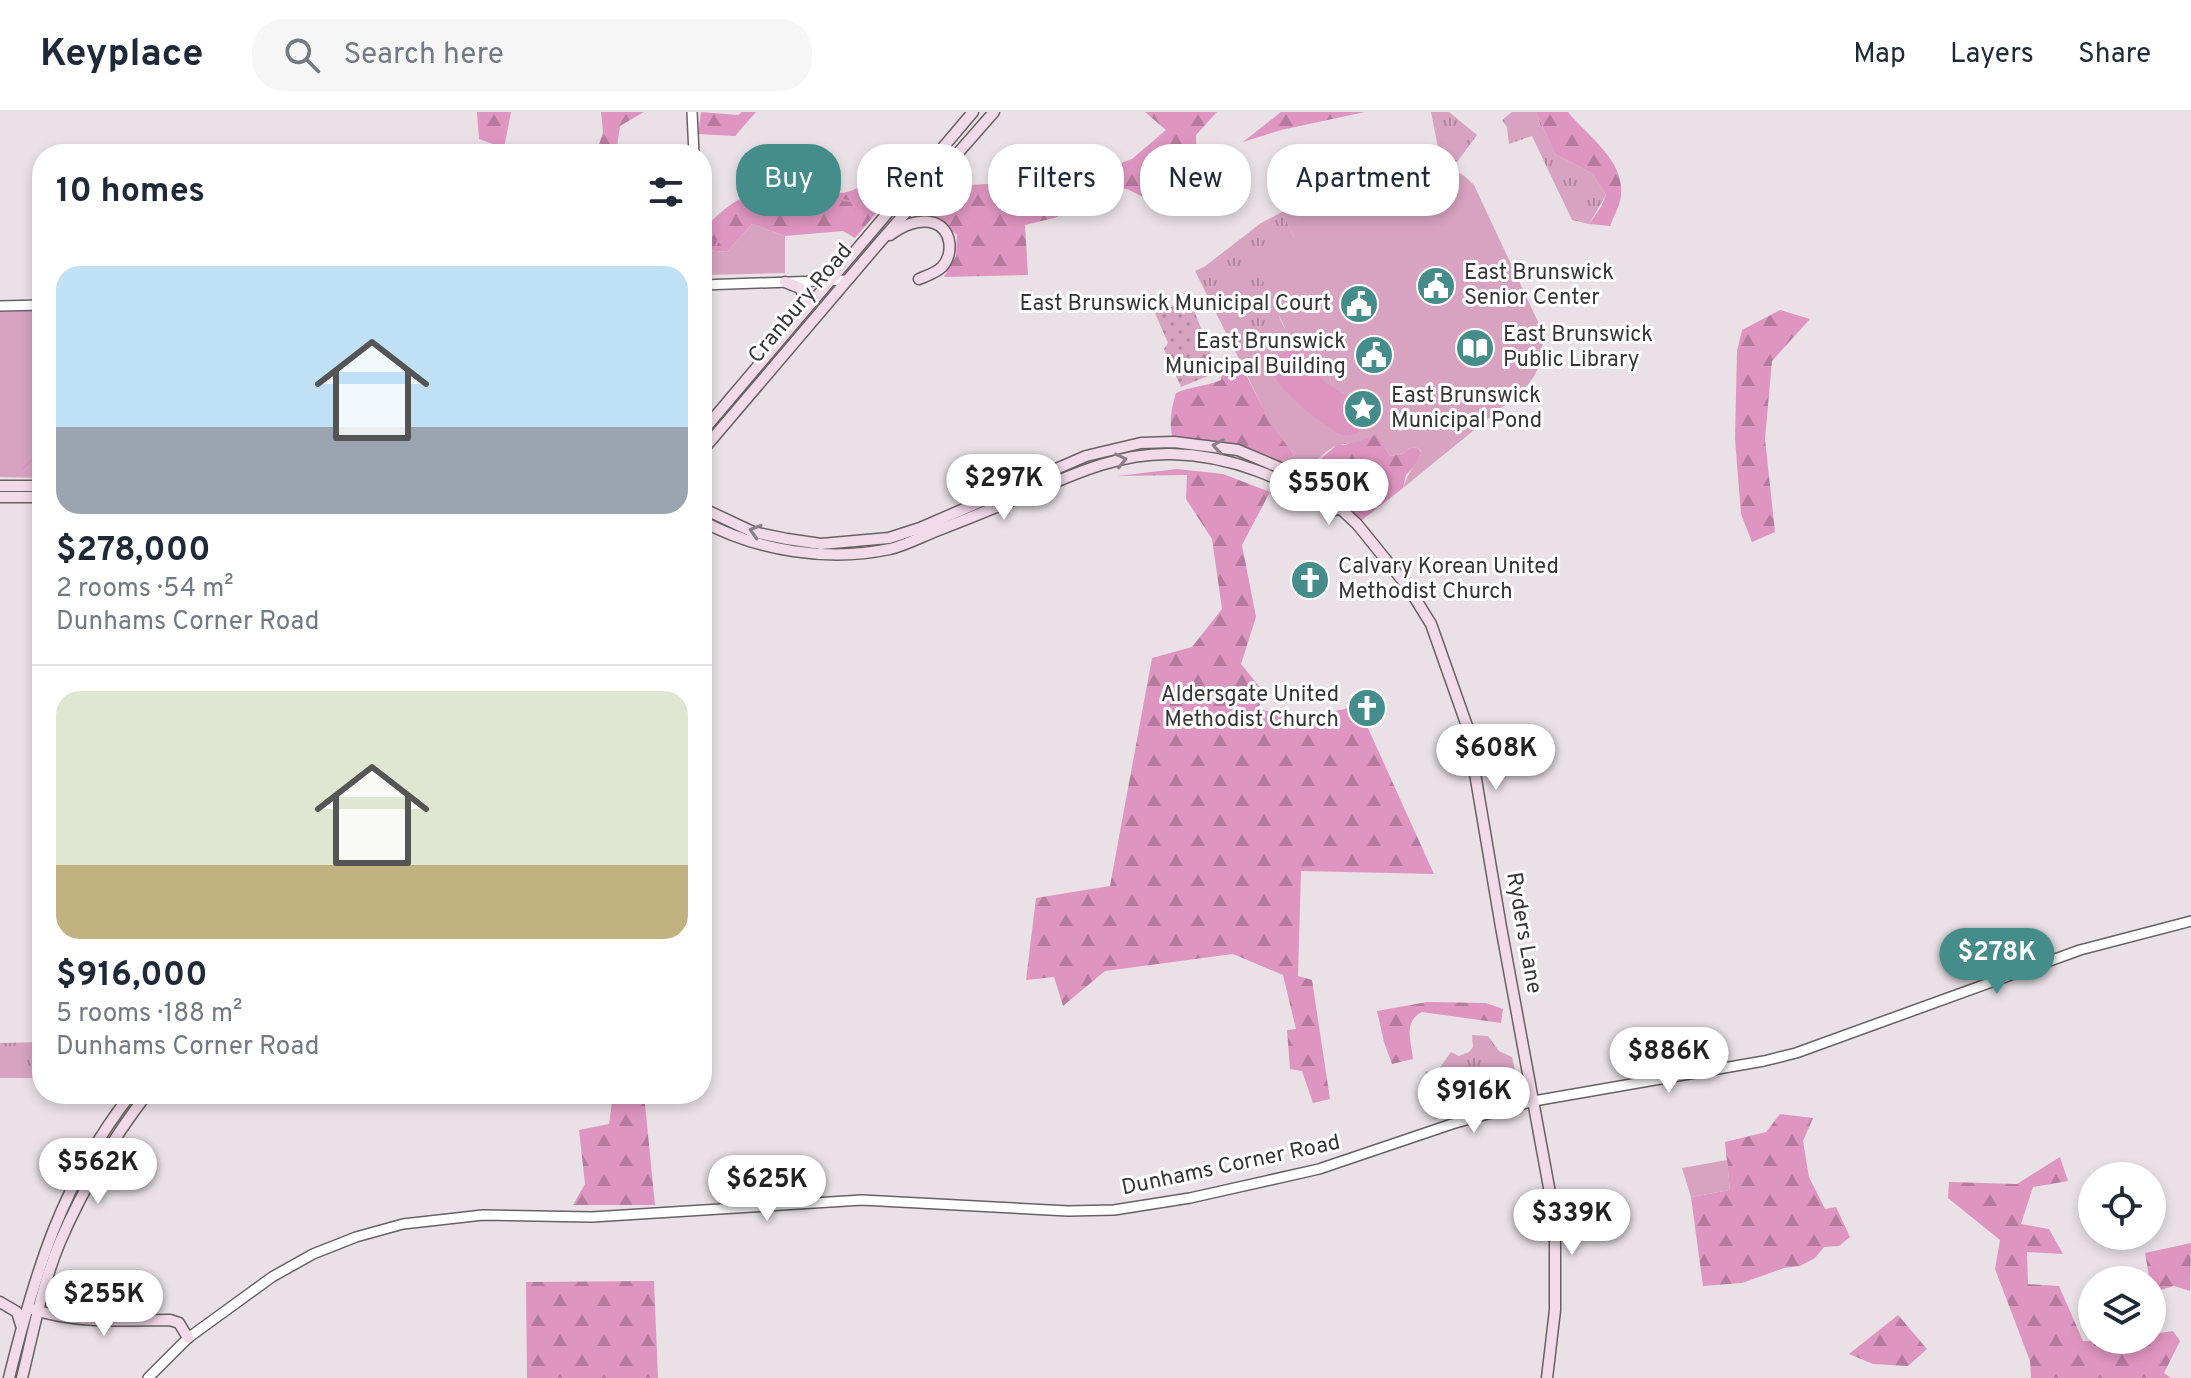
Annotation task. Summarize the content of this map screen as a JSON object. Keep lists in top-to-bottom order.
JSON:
{
  "streets": {
    "main road": ["Cranbury Road", "Ryders Lane"],
    "street": ["Dunhams Corner Road"]
  },
  "crossings": [
    ["Ryders Lane", "Dunhams Corner Road"]
  ],
  "places": {
    "public building": ["East Brunswick Senior Center", "East Brunswick Municipal Court", "East Brunswick Municipal Building"],
    "library": ["East Brunswick Public Library"],
    "place": ["East Brunswick Municipal Pond"],
    "church": ["Calvary Korean United Methodist Church", "Aldersgate United Methodist Church"]
  },
  "page": {
    "header": "Keyplace",
    "search": "Search here",
    "nav": ["Map", "Layers", "Share"],
    "chip": [
      "Buy",
      "Rent",
      "Filters",
      "New",
      "Apartment"
    ],
    "heading": "10 homes",
    "list": [
      {
        "name": "$278,000",
        "note": "2 rooms · 54 m² · Dunhams Corner Road"
      },
      {
        "name": "$916,000",
        "note": "5 rooms · 188 m² · Dunhams Corner Road"
      }
    ],
    "price": [
      "$297K",
      "$550K",
      "$608K",
      "$278K",
      "$886K",
      "$916K",
      "$562K",
      "$625K",
      "$339K",
      "$255K"
    ]
  }
}
